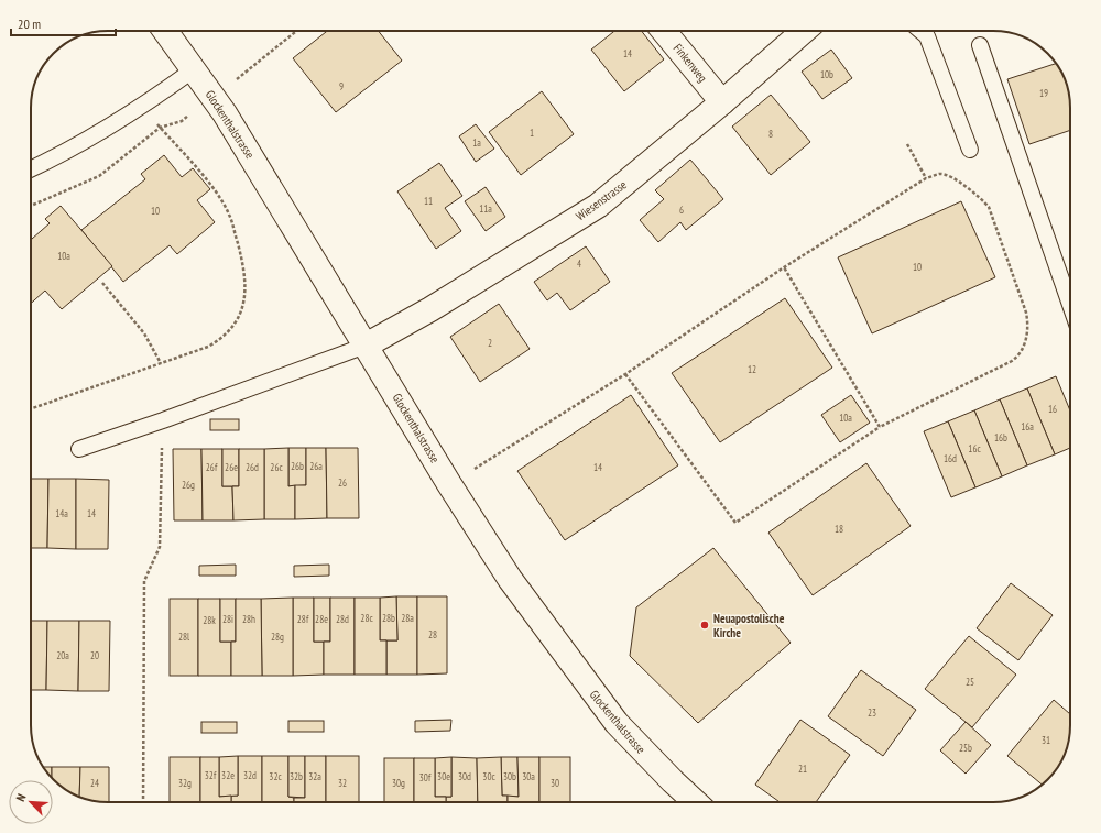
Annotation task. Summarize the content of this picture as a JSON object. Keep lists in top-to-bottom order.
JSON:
{
  "streets": {
    "main road": ["Finkenweg", "Glockenthalstrasse", "Wiesenstrasse"]
  },
  "crossings": [
    ["Finkenweg", "Wiesenstrasse"],
    ["Glockenthalstrasse", "Wiesenstrasse"]
  ],
  "places": ["Neuapostolische Kirche"],
  "house_numbers": [
    "14",
    "10b",
    "9",
    "19",
    "1",
    "8",
    "1a",
    "11",
    "11a",
    "6",
    "10",
    "10a",
    "4",
    "10",
    "2",
    "12",
    "16",
    "10a",
    "16a",
    "16b",
    "16c",
    "16d",
    "26b",
    "26a",
    "26f",
    "26e",
    "26d",
    "26c",
    "14",
    "26",
    "26g",
    "14a",
    "14",
    "18",
    "28c",
    "28b",
    "28a",
    "28i",
    "28h",
    "28f",
    "28e",
    "28d",
    "28k",
    "28",
    "28l",
    "28g",
    "20a",
    "20",
    "25",
    "23",
    "31",
    "25b",
    "21",
    "32f",
    "32e",
    "32d",
    "32c",
    "32b",
    "32a",
    "30e",
    "30d",
    "30c",
    "30b",
    "30a",
    "30f",
    "24",
    "32g",
    "32",
    "30g",
    "30"
  ],
  "scale_bar": "20 m",
  "north": "top left"
}
